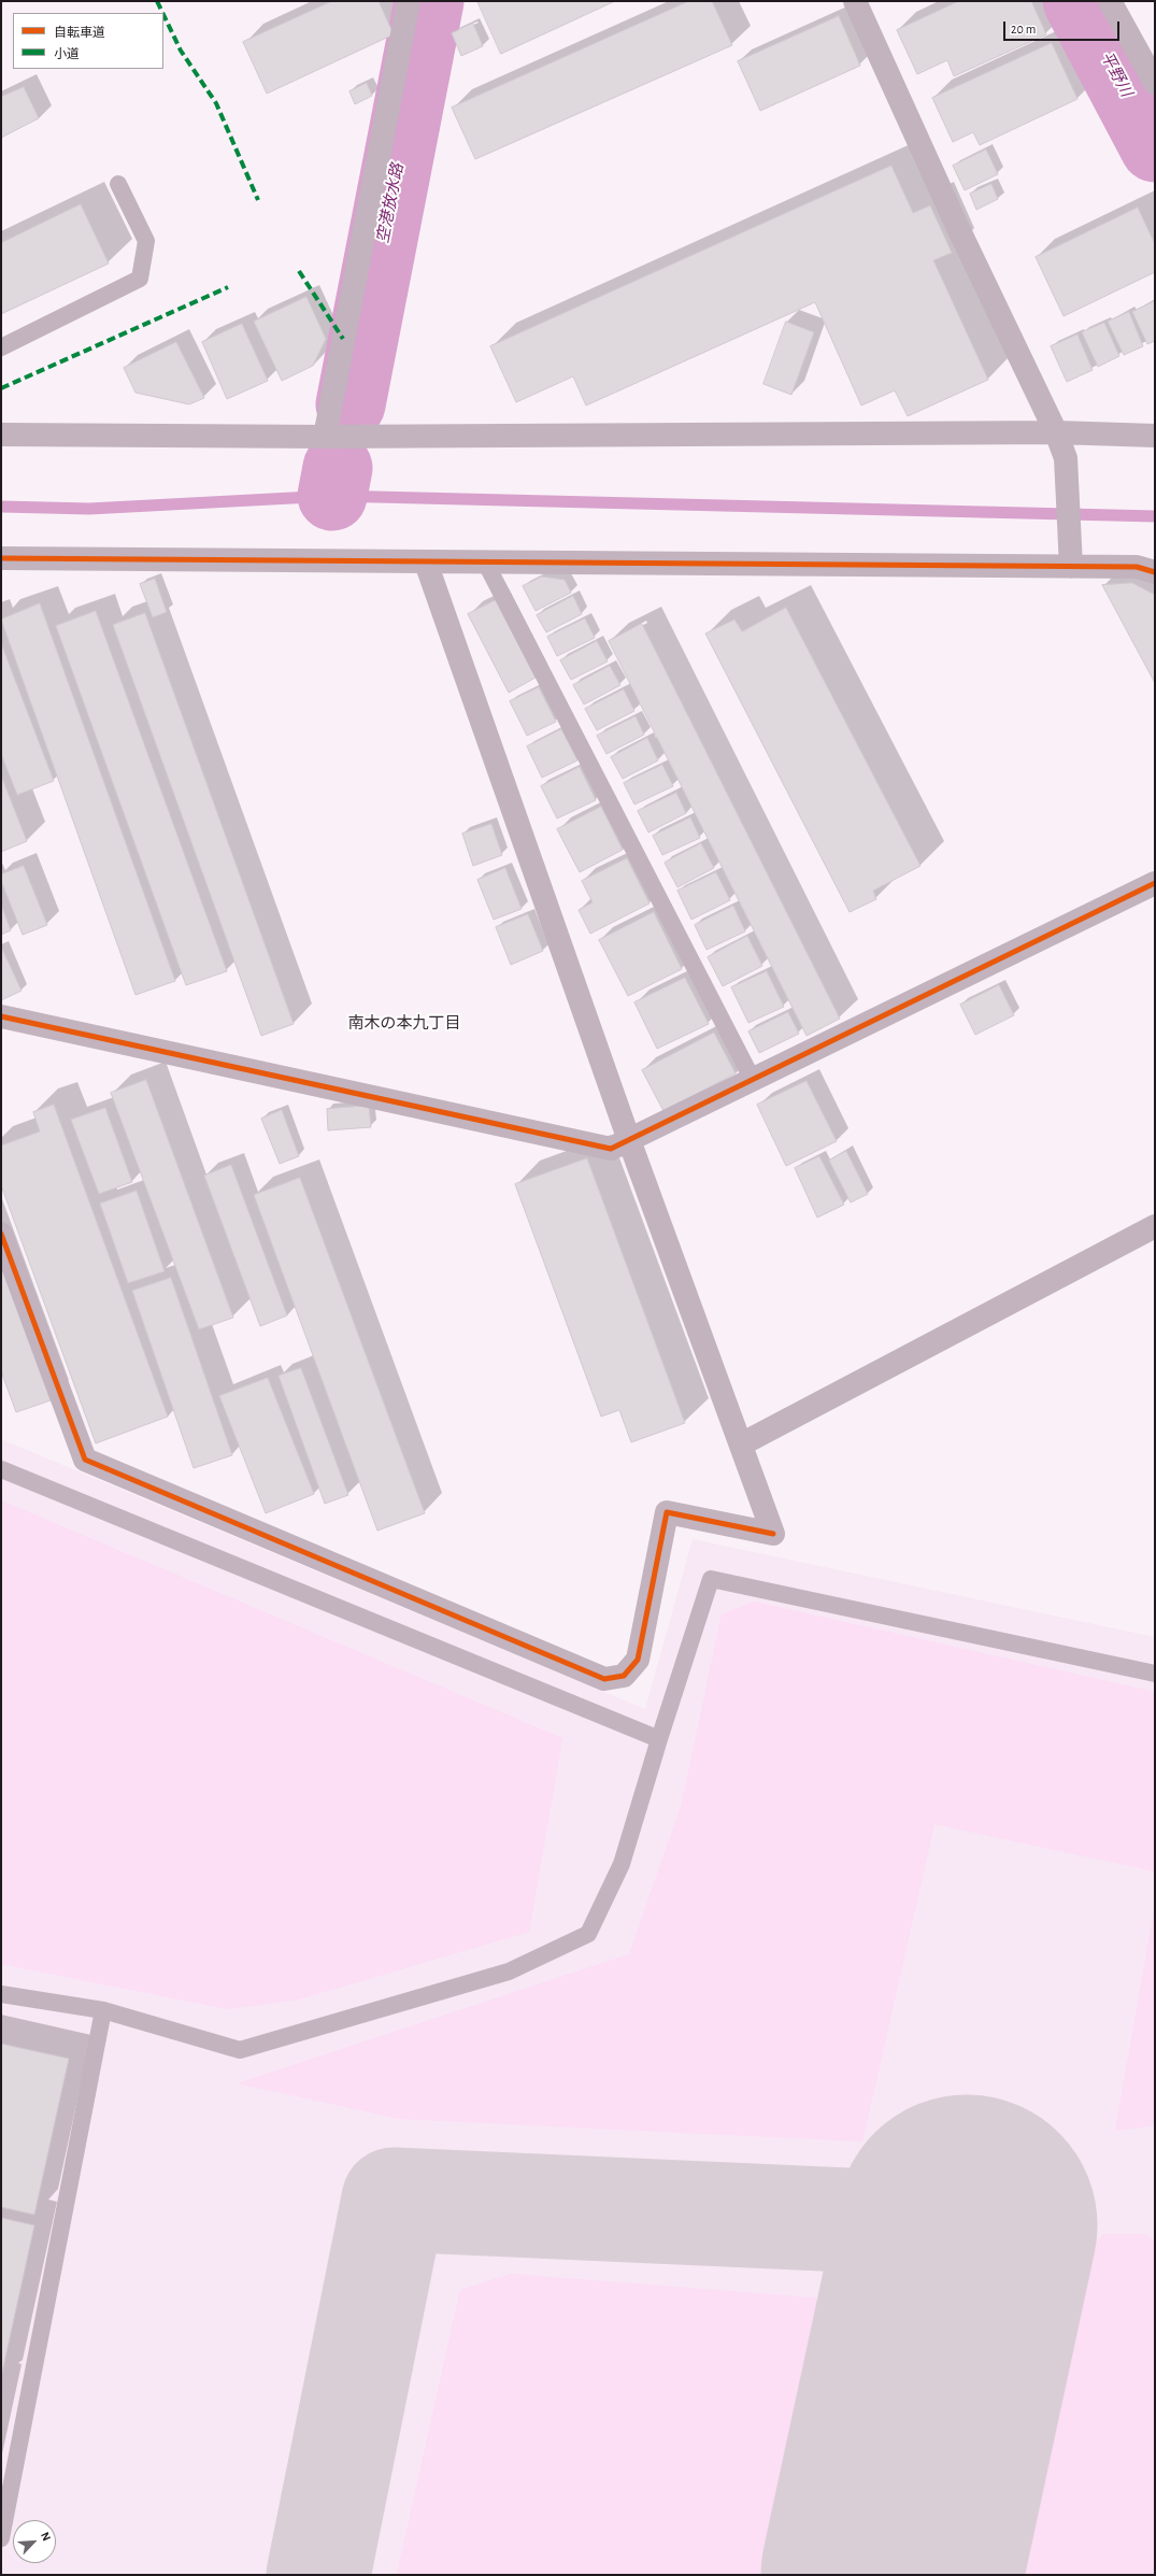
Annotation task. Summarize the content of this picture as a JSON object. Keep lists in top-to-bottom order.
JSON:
{
  "districts": ["南木の本九丁目"],
  "water": ["平野川", "空港放水路"],
  "legend": ["自転車道", "小道"],
  "scale_bar": "20 m",
  "north": "top right"
}
